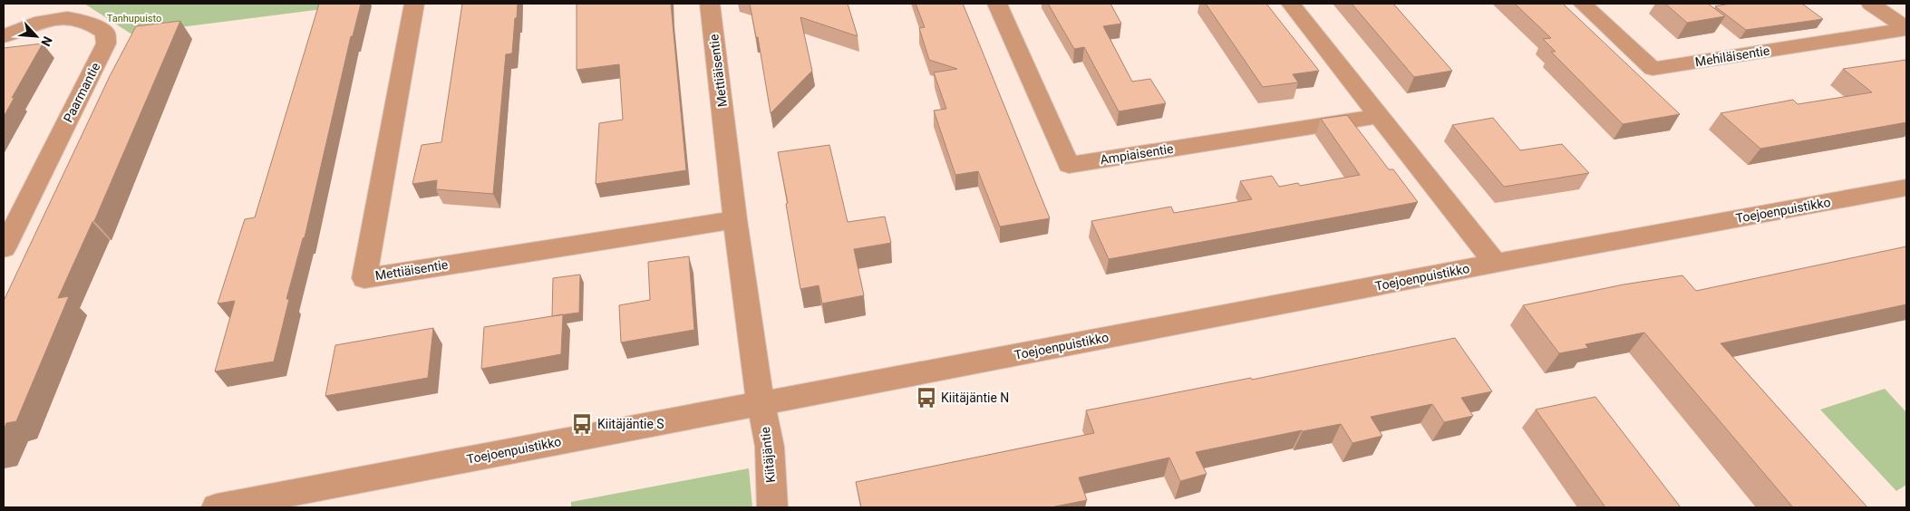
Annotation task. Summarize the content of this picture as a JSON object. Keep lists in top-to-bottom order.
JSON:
{
  "streets": {
    "street": [
      "Mehiläisentie",
      "Mettiäisentie",
      "Paarmantie",
      "Ampiaisentie",
      "Toejoenpuistikko",
      "Kiitäjäntie"
    ]
  },
  "crossings": [
    ["Mettiäisentie", "Toejoenpuistikko"],
    ["Mettiäisentie", "Kiitäjäntie"],
    ["Toejoenpuistikko", "Kiitäjäntie"]
  ],
  "parks": ["Tanhupuisto"],
  "places": {
    "bus stop": ["Kiitäjäntie N", "Kiitäjäntie S"]
  },
  "north": "bottom right"
}
